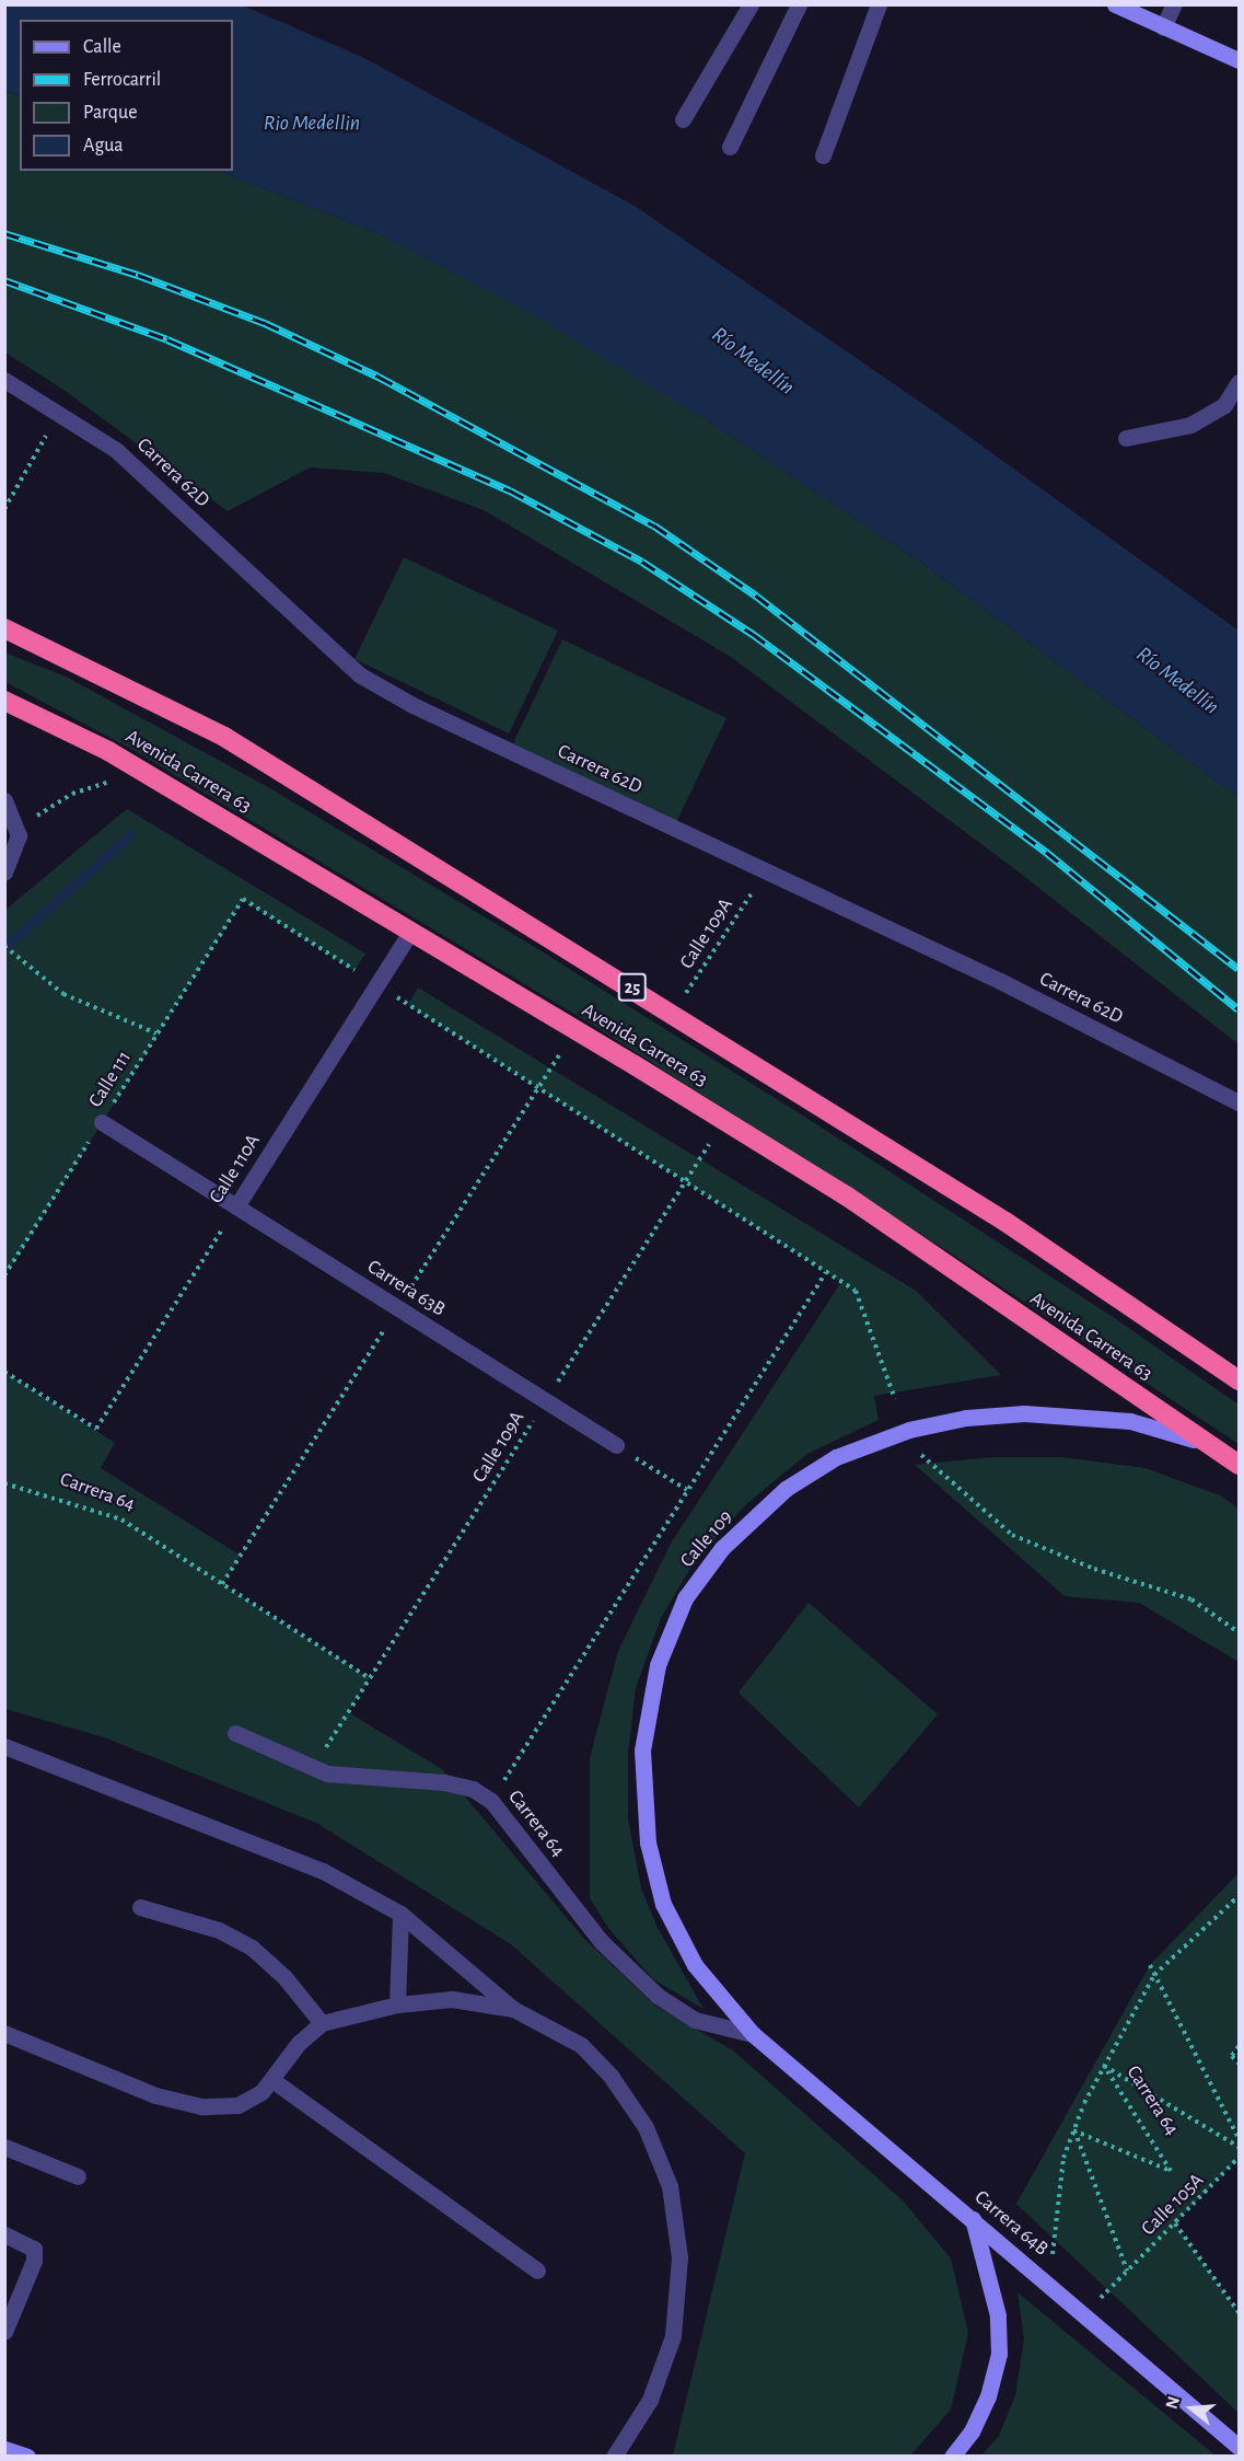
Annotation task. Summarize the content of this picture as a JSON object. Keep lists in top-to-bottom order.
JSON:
{
  "streets": {
    "highway": ["Avenida Carrera 63", "25"],
    "main road": ["Calle 109", "Carrera 64B"],
    "street": [
      "Carrera 62D",
      "Calle 110A",
      "Carrera 63B",
      "Carrera 64"
    ],
    "path": ["Calle 109A", "Calle 111", "Calle 105A"]
  },
  "crossings": [
    ["Carrera 62D", "Calle 109A"],
    ["Avenida Carrera 63", "Calle 109A"],
    ["Avenida Carrera 63", "Calle 110A"],
    ["Avenida Carrera 63", "Calle 109"],
    ["Calle 109A", "Carrera 63B"],
    ["Calle 109A", "Carrera 64"],
    ["Calle 111", "Calle 110A"],
    ["Calle 111", "Carrera 63B"],
    ["Calle 110A", "Carrera 63B"],
    ["Carrera 64", "Calle 109"],
    ["Carrera 64", "Carrera 64B"],
    ["Calle 109", "Carrera 64B"],
    ["Calle 105A", "Carrera 64B"]
  ],
  "water": ["Rio Medellin", "Río Medellín"],
  "legend": [
    "Calle",
    "Ferrocarril",
    "Parque",
    "Agua"
  ],
  "north": "left"
}
